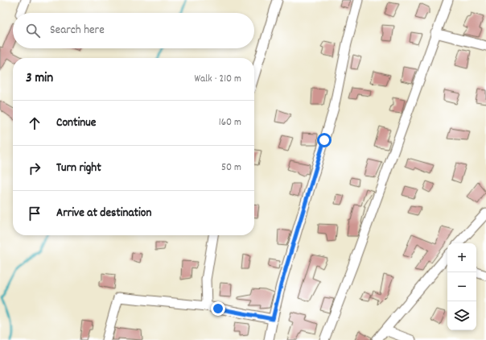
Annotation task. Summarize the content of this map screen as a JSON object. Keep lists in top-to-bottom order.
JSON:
{
  "page": {
    "search": "Search here",
    "heading": ["3 min", "Walk · 210 m"],
    "list": [
      ["Continue", "160 m"],
      ["Turn right", "50 m"],
      "Arrive at destination"
    ],
    "map_buttons": ["+", "−"]
  }
}
